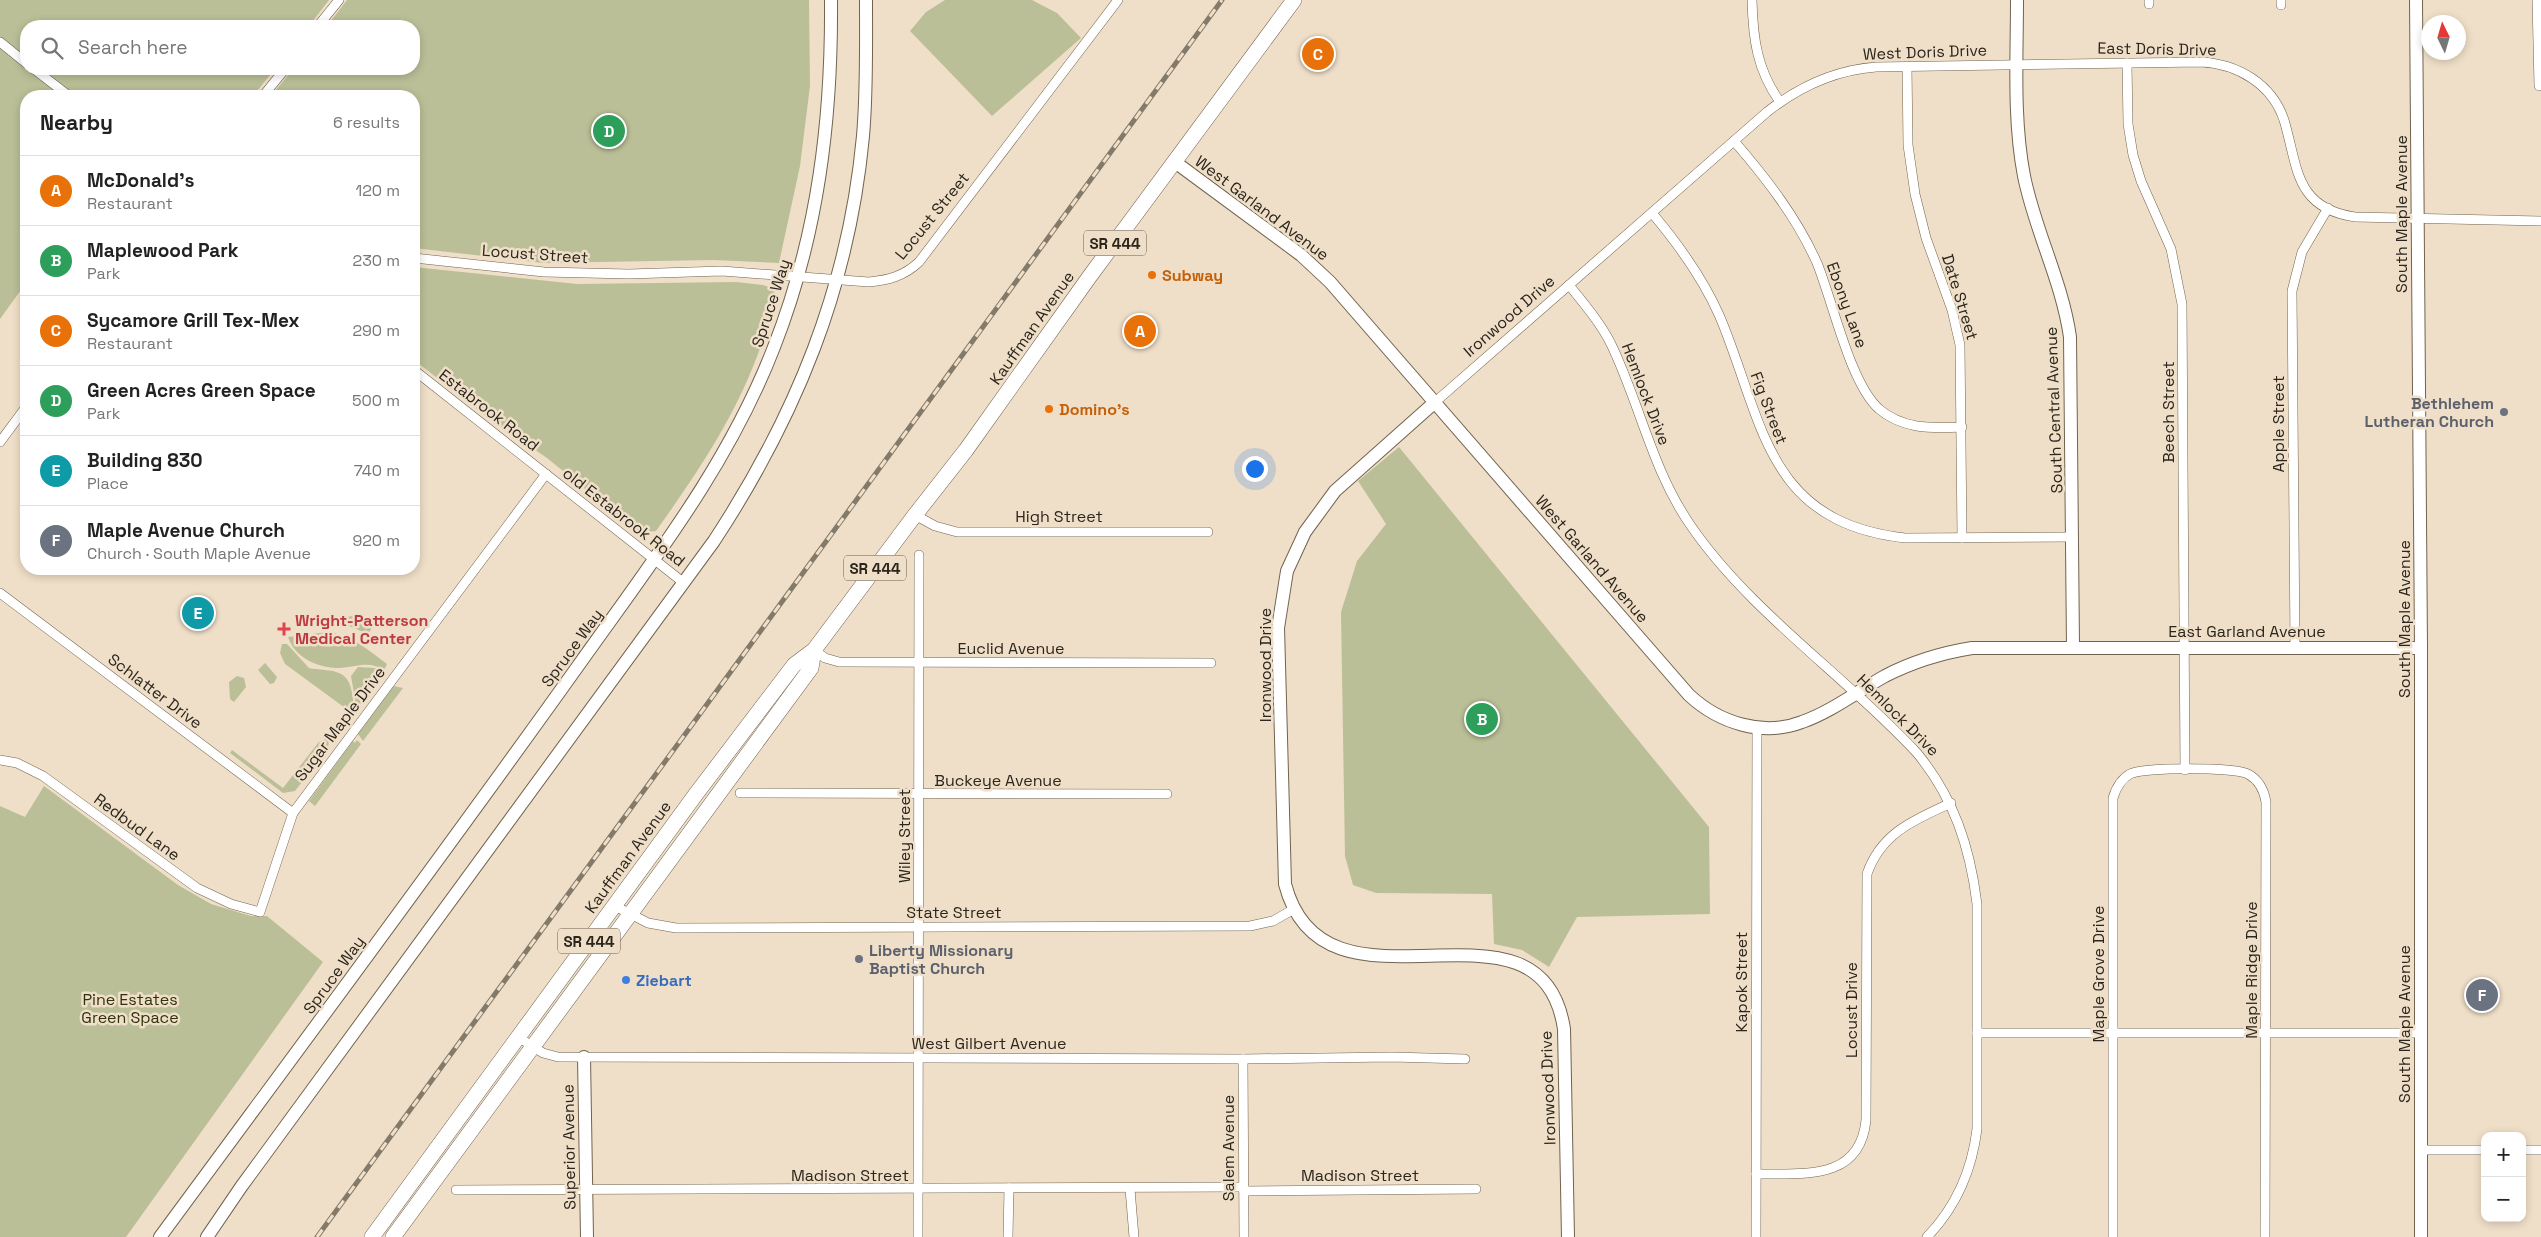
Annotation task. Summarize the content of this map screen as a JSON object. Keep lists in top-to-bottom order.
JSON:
{
  "streets": {
    "main road": ["SR 444", "Kauffman Avenue"],
    "street": [
      "East Doris Drive",
      "West Doris Drive",
      "West Garland Avenue",
      "South Maple Avenue",
      "Locust Street",
      "Date Street",
      "Spruce Way",
      "Ebony Lane",
      "Ironwood Drive",
      "Hemlock Drive",
      "Fig Street",
      "Estabrook Road",
      "South Central Avenue",
      "Beech Street",
      "Apple Street",
      "High Street",
      "old Estabrook Road",
      "East Garland Avenue",
      "Euclid Avenue",
      "Schlatter Drive",
      "Sugar Maple Drive",
      "Buckeye Avenue",
      "Redbud Lane",
      "Wiley Street",
      "State Street",
      "Maple Ridge Drive",
      "Maple Grove Drive",
      "Kapok Street",
      "Locust Drive",
      "West Gilbert Avenue",
      "Superior Avenue",
      "Salem Avenue",
      "Madison Street"
    ]
  },
  "crossings": [
    ["East Doris Drive", "West Doris Drive"],
    ["East Doris Drive", "South Maple Avenue"],
    ["East Doris Drive", "South Central Avenue"],
    ["East Doris Drive", "Beech Street"],
    ["East Doris Drive", "Apple Street"],
    ["West Doris Drive", "Date Street"],
    ["West Doris Drive", "Ironwood Drive"],
    ["West Doris Drive", "South Central Avenue"],
    ["West Garland Avenue", "Ironwood Drive"],
    ["West Garland Avenue", "Kauffman Avenue"],
    ["West Garland Avenue", "Hemlock Drive"],
    ["West Garland Avenue", "South Central Avenue"],
    ["West Garland Avenue", "East Garland Avenue"],
    ["West Garland Avenue", "Kapok Street"],
    ["South Maple Avenue", "East Garland Avenue"],
    ["Locust Street", "Spruce Way"],
    ["Date Street", "Ebony Lane"],
    ["Date Street", "Fig Street"],
    ["Spruce Way", "old Estabrook Road"],
    ["Ebony Lane", "Ironwood Drive"],
    ["Ironwood Drive", "Hemlock Drive"],
    ["Ironwood Drive", "Fig Street"],
    ["Ironwood Drive", "State Street"],
    ["Kauffman Avenue", "High Street"],
    ["Kauffman Avenue", "Euclid Avenue"],
    ["Kauffman Avenue", "State Street"],
    ["Kauffman Avenue", "West Gilbert Avenue"],
    ["Hemlock Drive", "Locust Drive"],
    ["Fig Street", "South Central Avenue"],
    ["Estabrook Road", "old Estabrook Road"],
    ["Estabrook Road", "Sugar Maple Drive"],
    ["South Central Avenue", "East Garland Avenue"],
    ["Beech Street", "East Garland Avenue"],
    ["Beech Street", "Maple Ridge Drive"],
    ["Beech Street", "Maple Grove Drive"],
    ["Apple Street", "East Garland Avenue"],
    ["old Estabrook Road", "Sugar Maple Drive"],
    ["Euclid Avenue", "Wiley Street"],
    ["Schlatter Drive", "Sugar Maple Drive"],
    ["Sugar Maple Drive", "Redbud Lane"],
    ["Buckeye Avenue", "Wiley Street"],
    ["Wiley Street", "State Street"],
    ["Wiley Street", "West Gilbert Avenue"],
    ["Wiley Street", "Madison Street"],
    ["Maple Ridge Drive", "Maple Grove Drive"],
    ["Kapok Street", "Locust Drive"],
    ["West Gilbert Avenue", "Superior Avenue"],
    ["West Gilbert Avenue", "Salem Avenue"],
    ["Superior Avenue", "Madison Street"],
    ["Salem Avenue", "Madison Street"]
  ],
  "parks": ["Pine Estates Green Space"],
  "places": {
    "other": [
      "Subway",
      "Domino's",
      "Bethlehem Lutheran Church",
      "Liberty Missionary Baptist Church",
      "Ziebart"
    ],
    "health": ["Wright-Patterson Medical Center"]
  },
  "north": "top",
  "page": {
    "search": "Search here",
    "pins": [
      "C",
      "D",
      "A",
      "E",
      "B",
      "F"
    ],
    "heading": ["Nearby", "6 results"],
    "list": [
      {
        "mark": "A",
        "name": "McDonald's",
        "note": "Restaurant",
        "value": "120 m"
      },
      {
        "mark": "B",
        "name": "Maplewood Park",
        "note": "Park",
        "value": "230 m"
      },
      {
        "mark": "C",
        "name": "Sycamore Grill Tex-Mex",
        "note": "Restaurant",
        "value": "290 m"
      },
      {
        "mark": "D",
        "name": "Green Acres Green Space",
        "note": "Park",
        "value": "500 m"
      },
      {
        "mark": "E",
        "name": "Building 830",
        "note": "Place",
        "value": "740 m"
      },
      {
        "mark": "F",
        "name": "Maple Avenue Church",
        "note": "Church · South Maple Avenue",
        "value": "920 m"
      }
    ],
    "map_buttons": ["+", "−"]
  }
}
